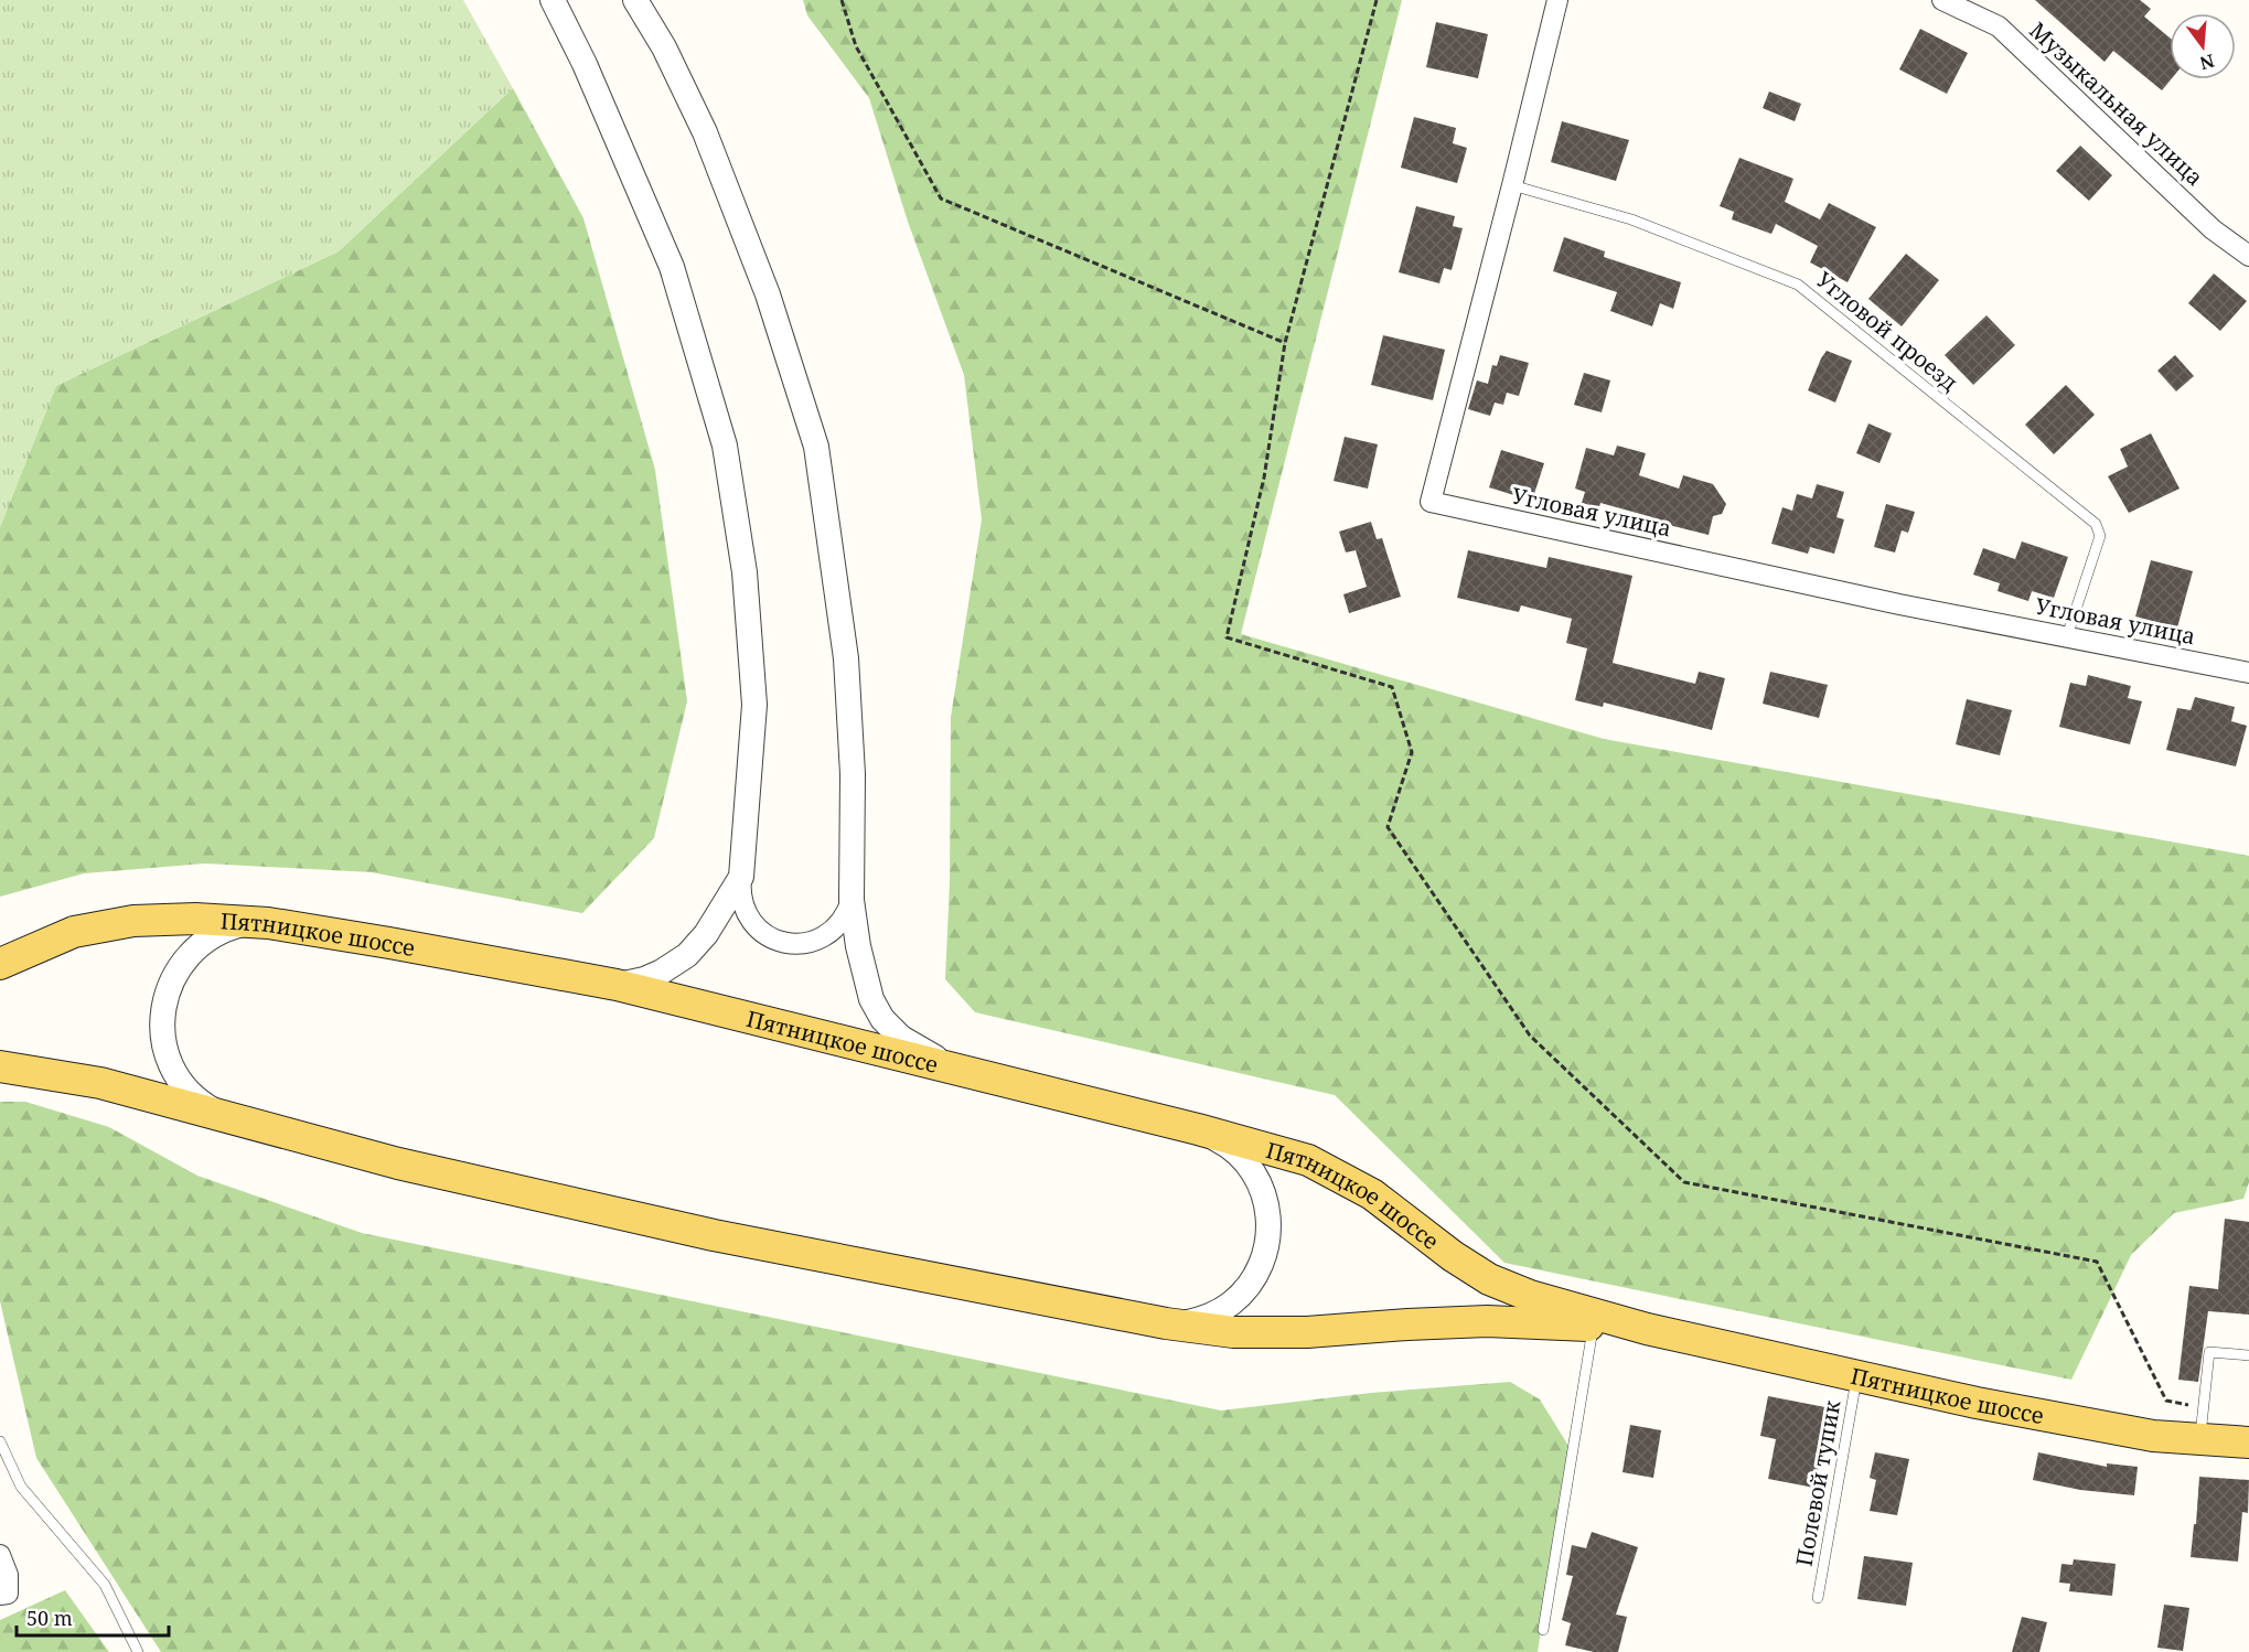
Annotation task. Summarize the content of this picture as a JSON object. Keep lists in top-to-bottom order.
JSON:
{
  "streets": {
    "main road": ["Пятницкое шоссе"],
    "street": ["Музыкальная улица", "Угловая улица"],
    "lane": ["Угловой проезд", "Полевой тупик"]
  },
  "crossings": [
    ["Угловой проезд", "Угловая улица"],
    ["Пятницкое шоссе", "Полевой тупик"]
  ],
  "scale_bar": "50 m",
  "north": "bottom"
}
